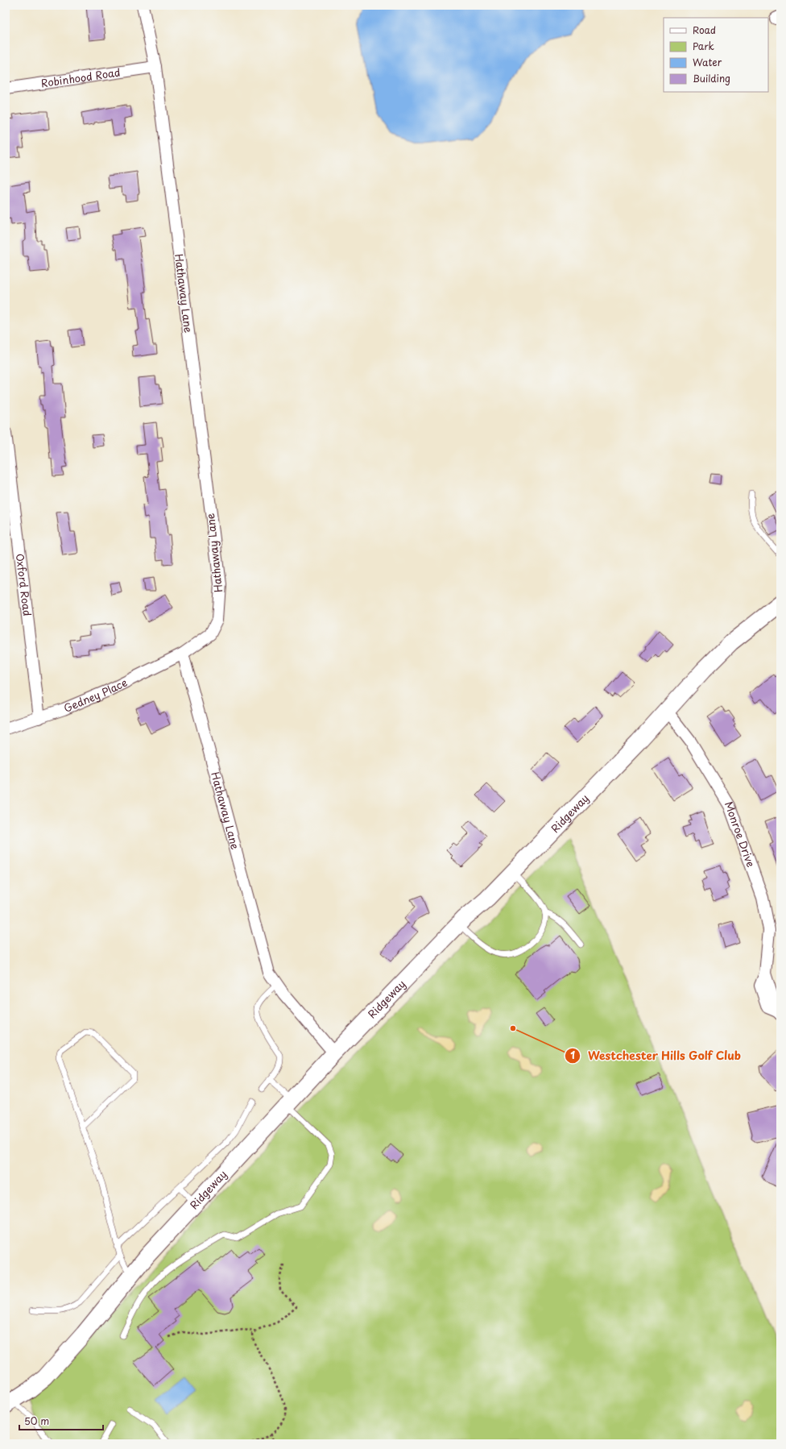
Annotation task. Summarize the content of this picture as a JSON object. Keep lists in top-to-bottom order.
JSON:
{
  "streets": {
    "street": [
      "Robinhood Road",
      "Hathaway Lane",
      "Oxford Road",
      "Gedney Place",
      "Ridgeway",
      "Monroe Drive"
    ]
  },
  "crossings": [
    ["Robinhood Road", "Hathaway Lane"],
    ["Hathaway Lane", "Gedney Place"],
    ["Hathaway Lane", "Ridgeway"],
    ["Oxford Road", "Gedney Place"],
    ["Ridgeway", "Monroe Drive"]
  ],
  "places": ["Westchester Hills Golf Club"],
  "legend": [
    "Road",
    "Park",
    "Water",
    "Building"
  ],
  "scale_bar": "50 m"
}
